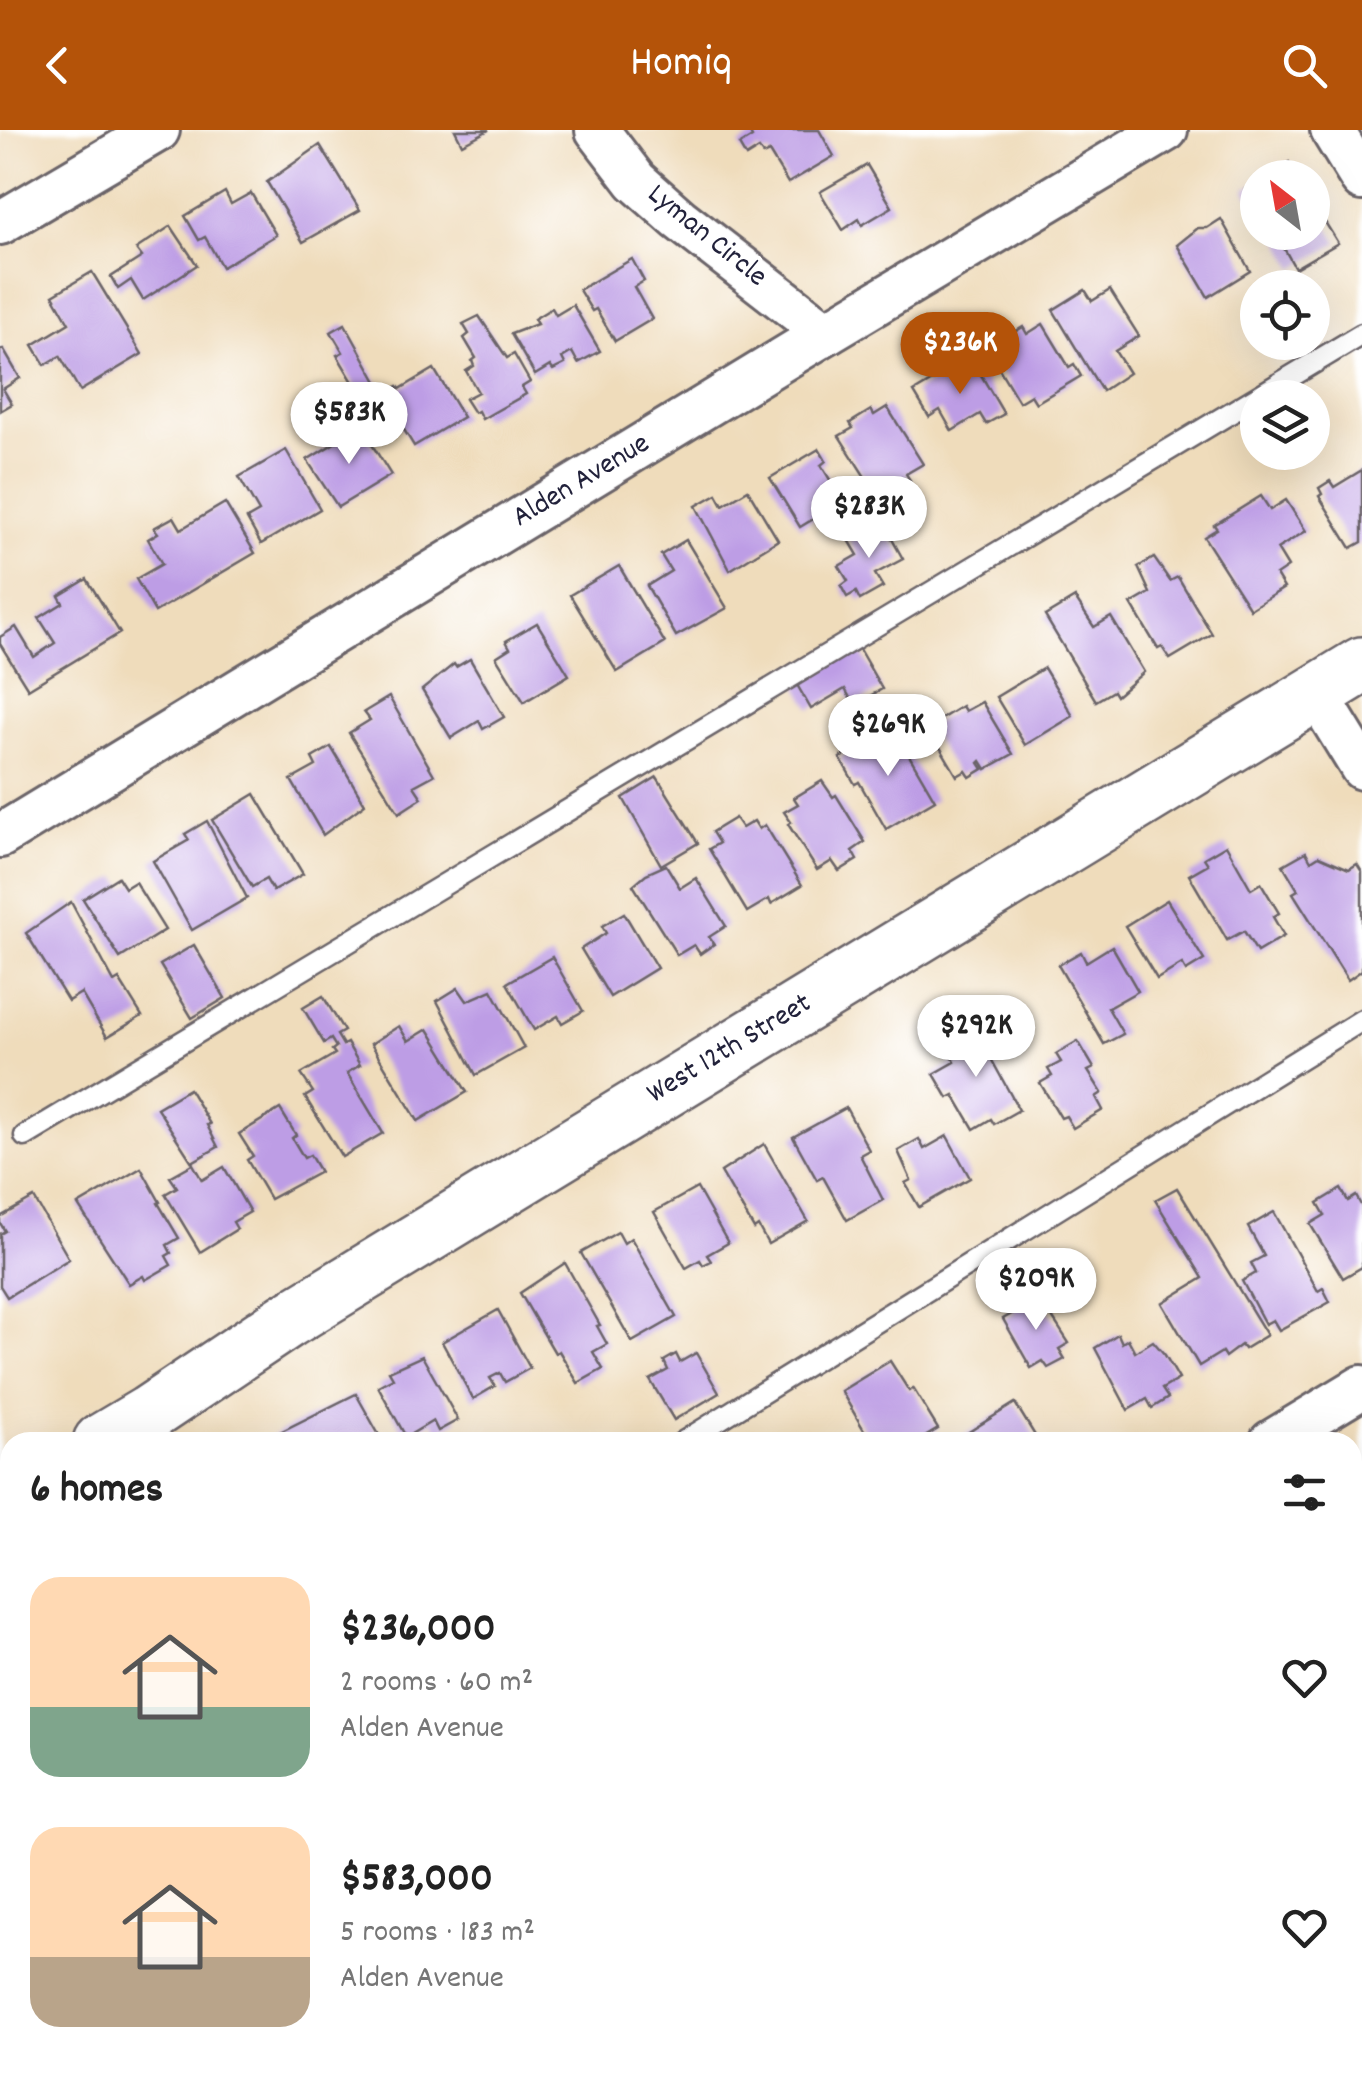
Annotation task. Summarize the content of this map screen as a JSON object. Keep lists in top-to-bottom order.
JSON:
{
  "streets": {
    "street": ["Lyman Circle", "Alden Avenue", "West 12th Street"]
  },
  "crossings": [
    ["Lyman Circle", "Alden Avenue"]
  ],
  "north": "top left",
  "page": {
    "header": "Homiq",
    "price": [
      "$236K",
      "$583K",
      "$283K",
      "$269K",
      "$292K",
      "$209K"
    ],
    "heading": "6 homes",
    "list": [
      {
        "name": "$236,000",
        "note": "2 rooms · 60 m² · Alden Avenue"
      },
      {
        "name": "$583,000",
        "note": "5 rooms · 183 m² · Alden Avenue"
      }
    ]
  }
}
